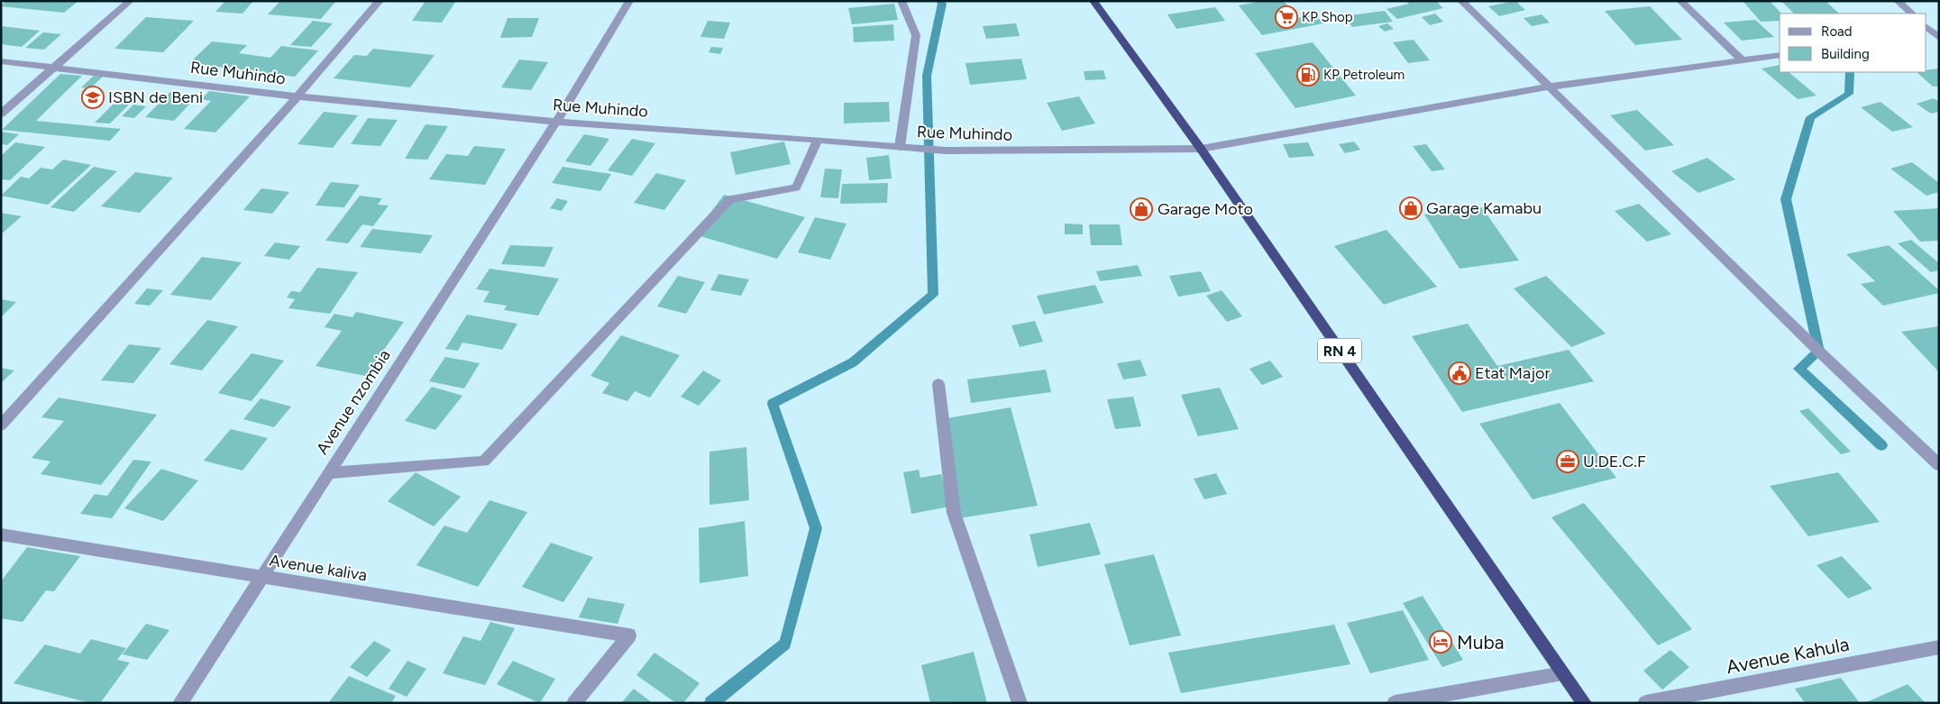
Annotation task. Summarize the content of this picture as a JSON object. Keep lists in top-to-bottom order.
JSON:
{
  "streets": {
    "highway": ["RN 4"],
    "street": [
      "Rue Muhindo",
      "Avenue nzombia",
      "Avenue kaliva",
      "Avenue Kahula"
    ]
  },
  "crossings": [
    ["Rue Muhindo", "RN 4"],
    ["Rue Muhindo", "Avenue nzombia"],
    ["Avenue nzombia", "Avenue kaliva"]
  ],
  "places": {
    "supermarket": ["KP Shop"],
    "fuel station": ["KP Petroleum"],
    "school or university": ["ISBN de Beni"],
    "shop": ["Garage Kamabu", "Garage Moto"],
    "public building": ["Etat Major"],
    "office": ["U.DE.C.F"],
    "hotel": ["Muba"]
  },
  "legend": ["Road", "Building"]
}
